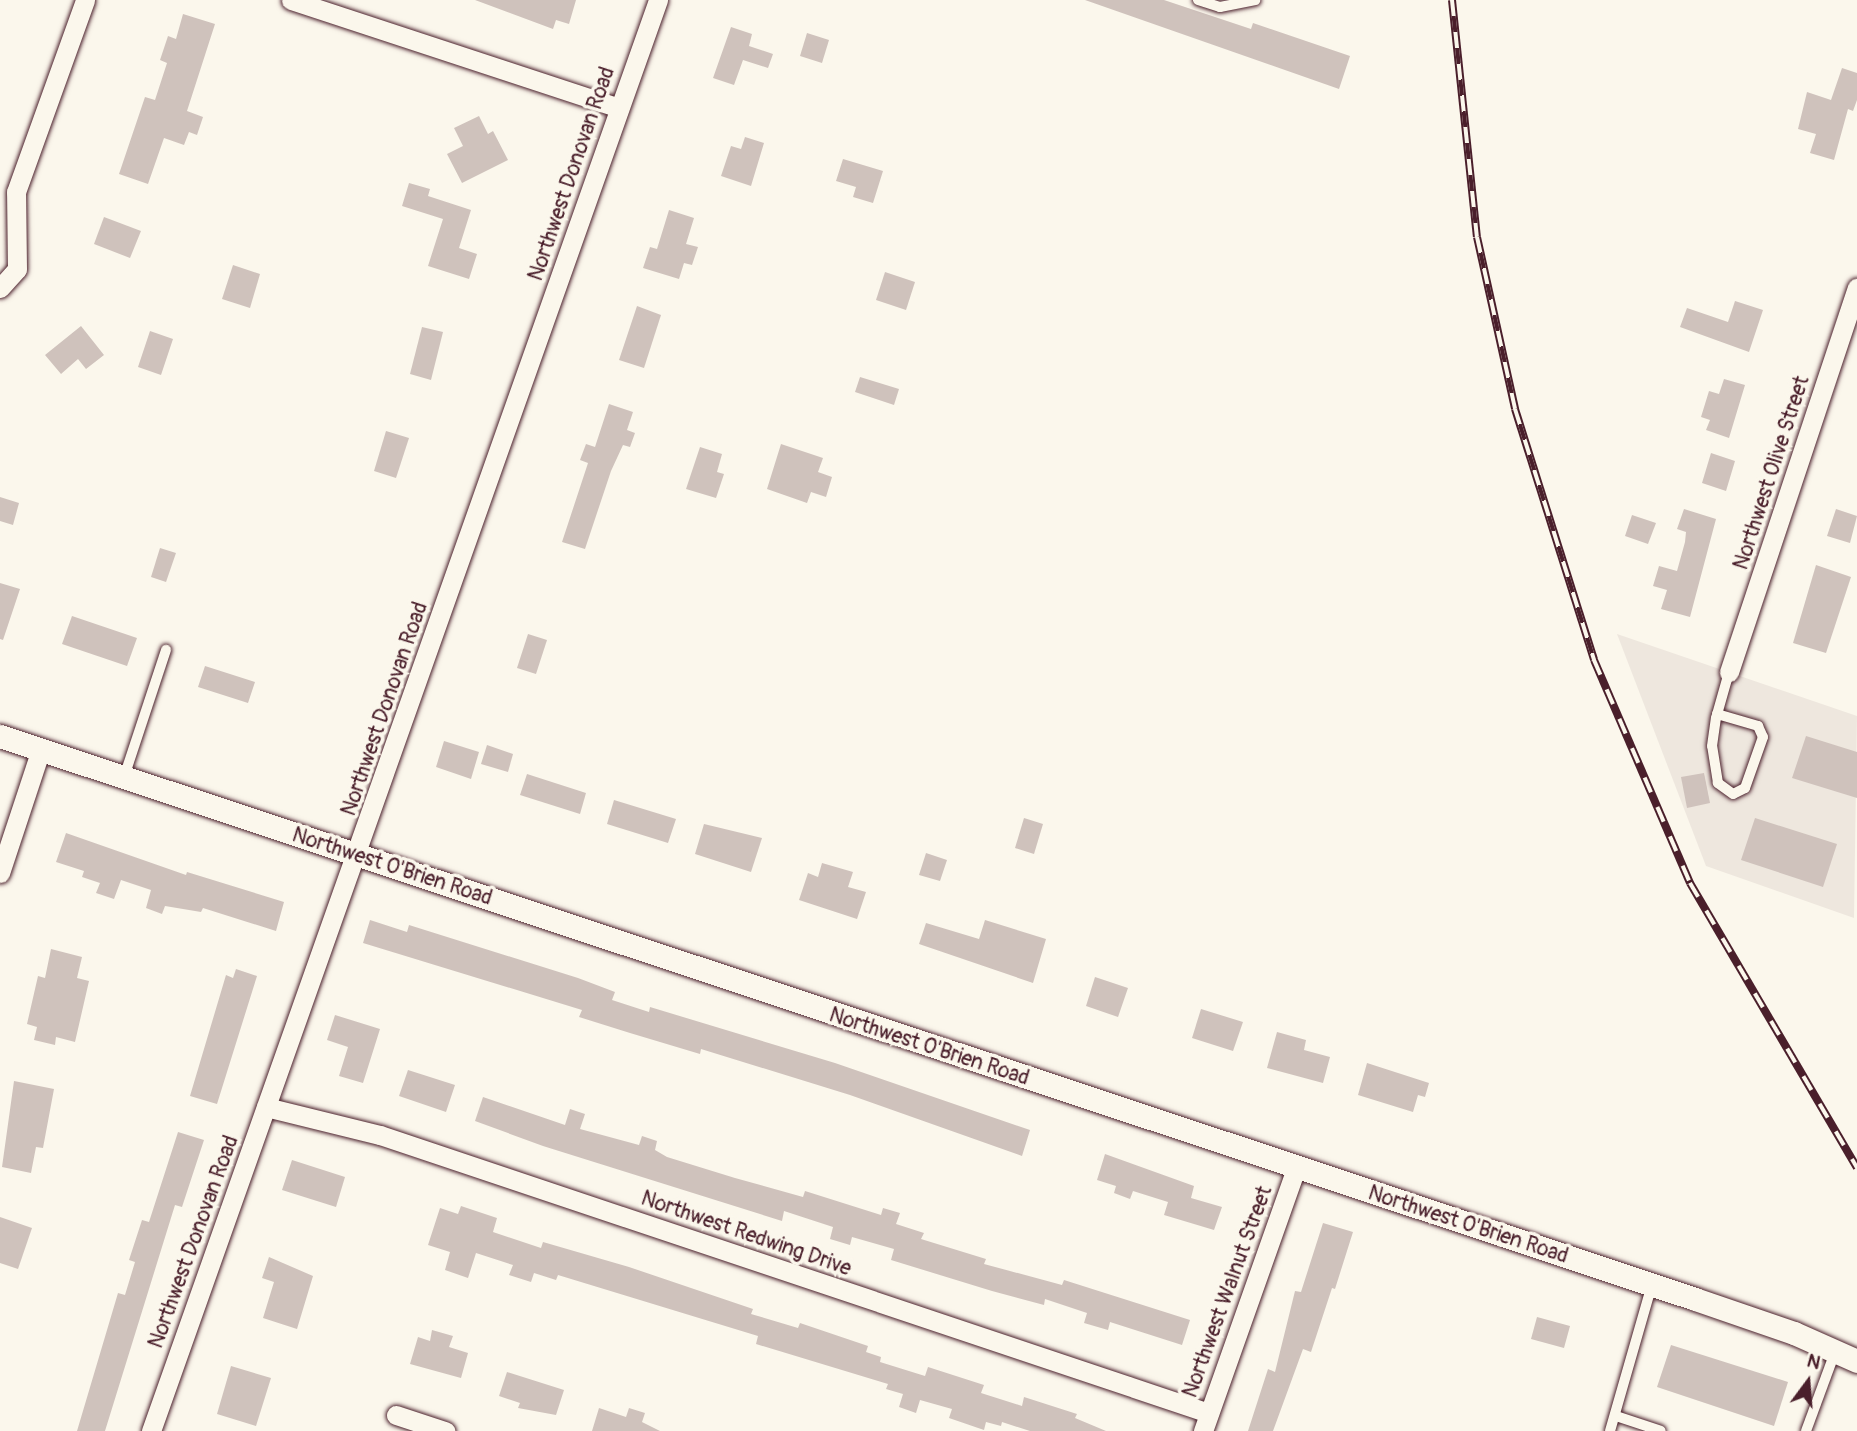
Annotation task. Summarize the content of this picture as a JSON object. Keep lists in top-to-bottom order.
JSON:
{
  "streets": {
    "street": [
      "Northwest Donovan Road",
      "Northwest Olive Street",
      "Northwest O'Brien Road",
      "Northwest Redwing Drive",
      "Northwest Walnut Street"
    ]
  },
  "crossings": [
    ["Northwest Donovan Road", "Northwest O'Brien Road"],
    ["Northwest Donovan Road", "Northwest Redwing Drive"],
    ["Northwest O'Brien Road", "Northwest Walnut Street"],
    ["Northwest Redwing Drive", "Northwest Walnut Street"]
  ],
  "north": "top"
}
